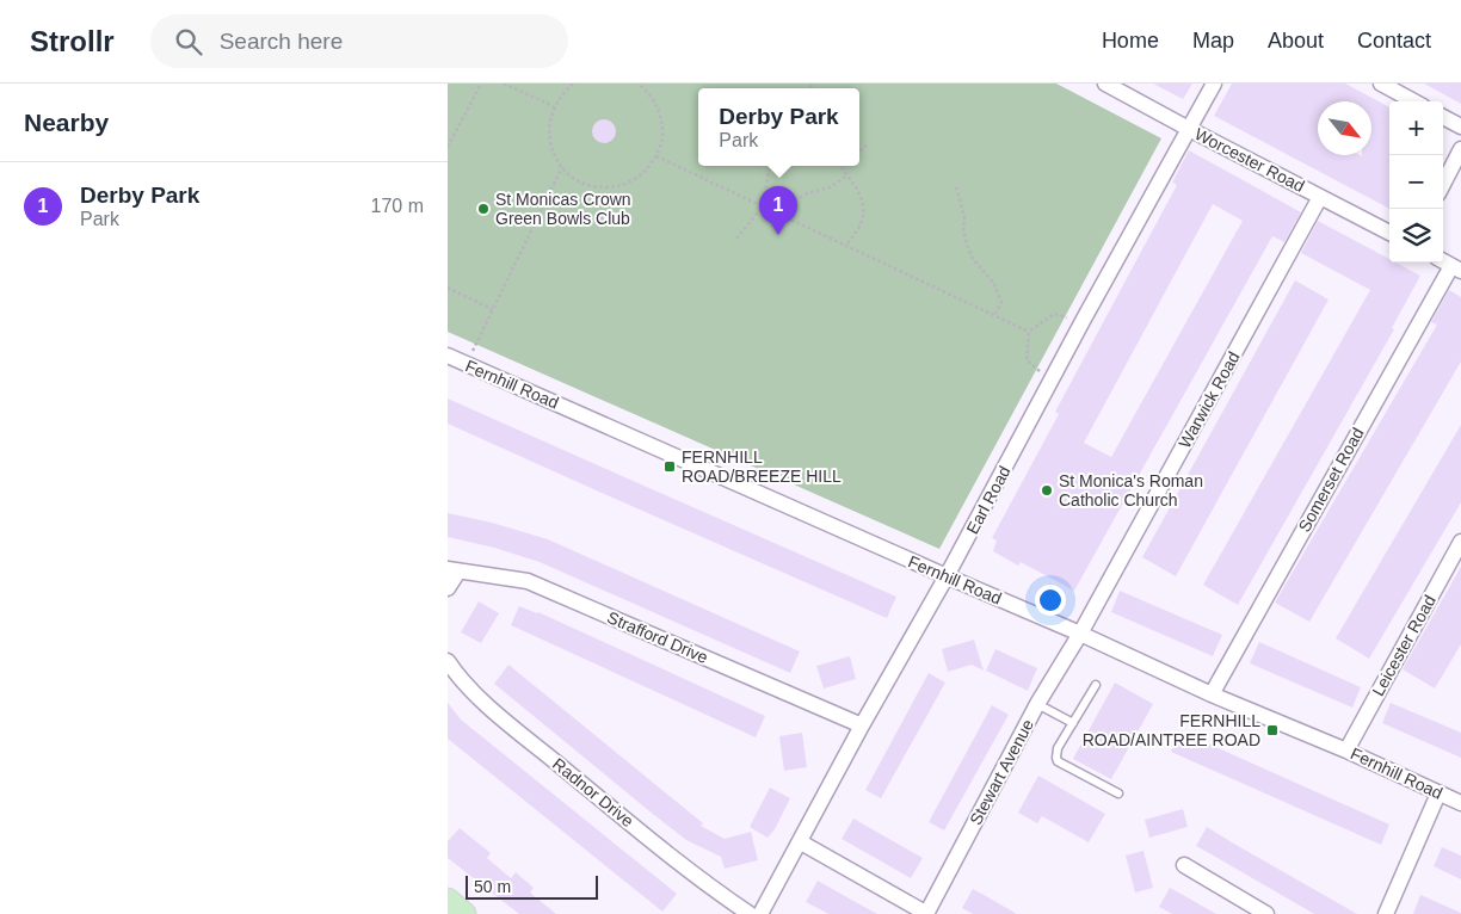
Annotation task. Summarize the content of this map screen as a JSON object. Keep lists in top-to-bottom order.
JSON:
{
  "streets": {
    "street": [
      "Worcester Road",
      "Fernhill Road",
      "Warwick Road",
      "Somerset Road",
      "Earl Road",
      "Strafford Drive",
      "Leicester Road",
      "Stewart Avenue",
      "Radnor Drive"
    ]
  },
  "crossings": [
    ["Worcester Road", "Warwick Road"],
    ["Worcester Road", "Earl Road"],
    ["Fernhill Road", "Warwick Road"],
    ["Fernhill Road", "Somerset Road"],
    ["Fernhill Road", "Earl Road"],
    ["Fernhill Road", "Leicester Road"],
    ["Fernhill Road", "Stewart Avenue"],
    ["Warwick Road", "Stewart Avenue"],
    ["Earl Road", "Strafford Drive"]
  ],
  "places": {
    "other": ["St Monicas Crown Green Bowls Club", "St Monica's Roman Catholic Church"],
    "transit": ["FERNHILL ROAD/BREEZE HILL", "FERNHILL ROAD/AINTREE ROAD"]
  },
  "scale_bar": "50 m",
  "north": "bottom right",
  "page": {
    "header": "Strollr",
    "search": "Search here",
    "nav": [
      "Home",
      "Map",
      "About",
      "Contact"
    ],
    "heading": "Nearby",
    "popup": ["Derby Park", "Park"],
    "map_buttons": ["+", "−"],
    "list": [
      {
        "mark": "1",
        "name": "Derby Park",
        "note": "Park",
        "value": "170 m"
      }
    ],
    "pins": "1",
    "scale": "50 m"
  }
}
